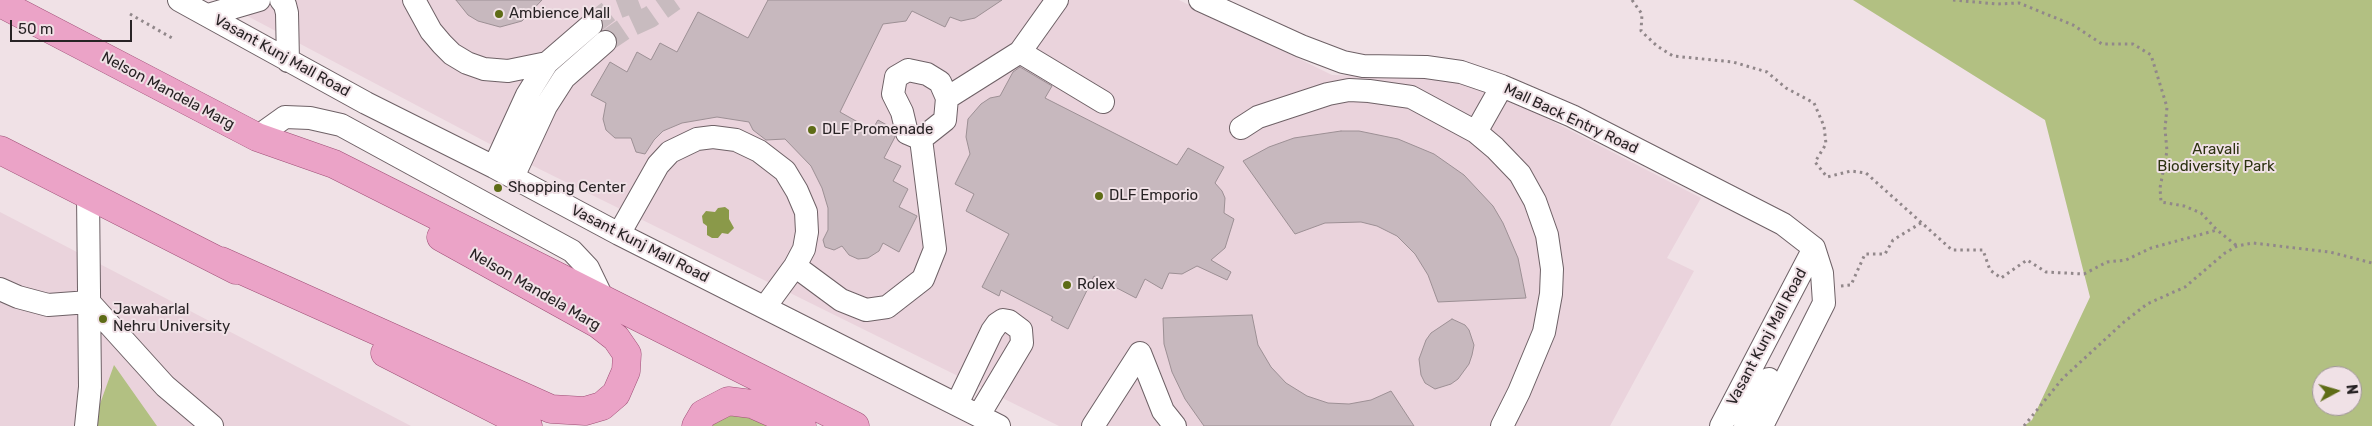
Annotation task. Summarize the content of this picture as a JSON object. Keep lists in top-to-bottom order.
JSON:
{
  "streets": {
    "main road": ["Nelson Mandela Marg"],
    "lane": ["Vasant Kunj Mall Road", "Mall Back Entry Road"]
  },
  "crossings": [
    ["Vasant Kunj Mall Road", "Mall Back Entry Road"]
  ],
  "parks": ["Aravali Biodiversity Park"],
  "places": [
    "Ambience Mall",
    "DLF Promenade",
    "Shopping Center",
    "DLF Emporio",
    "Rolex",
    "Jawaharlal Nehru University"
  ],
  "scale_bar": "50 m",
  "north": "right"
}
